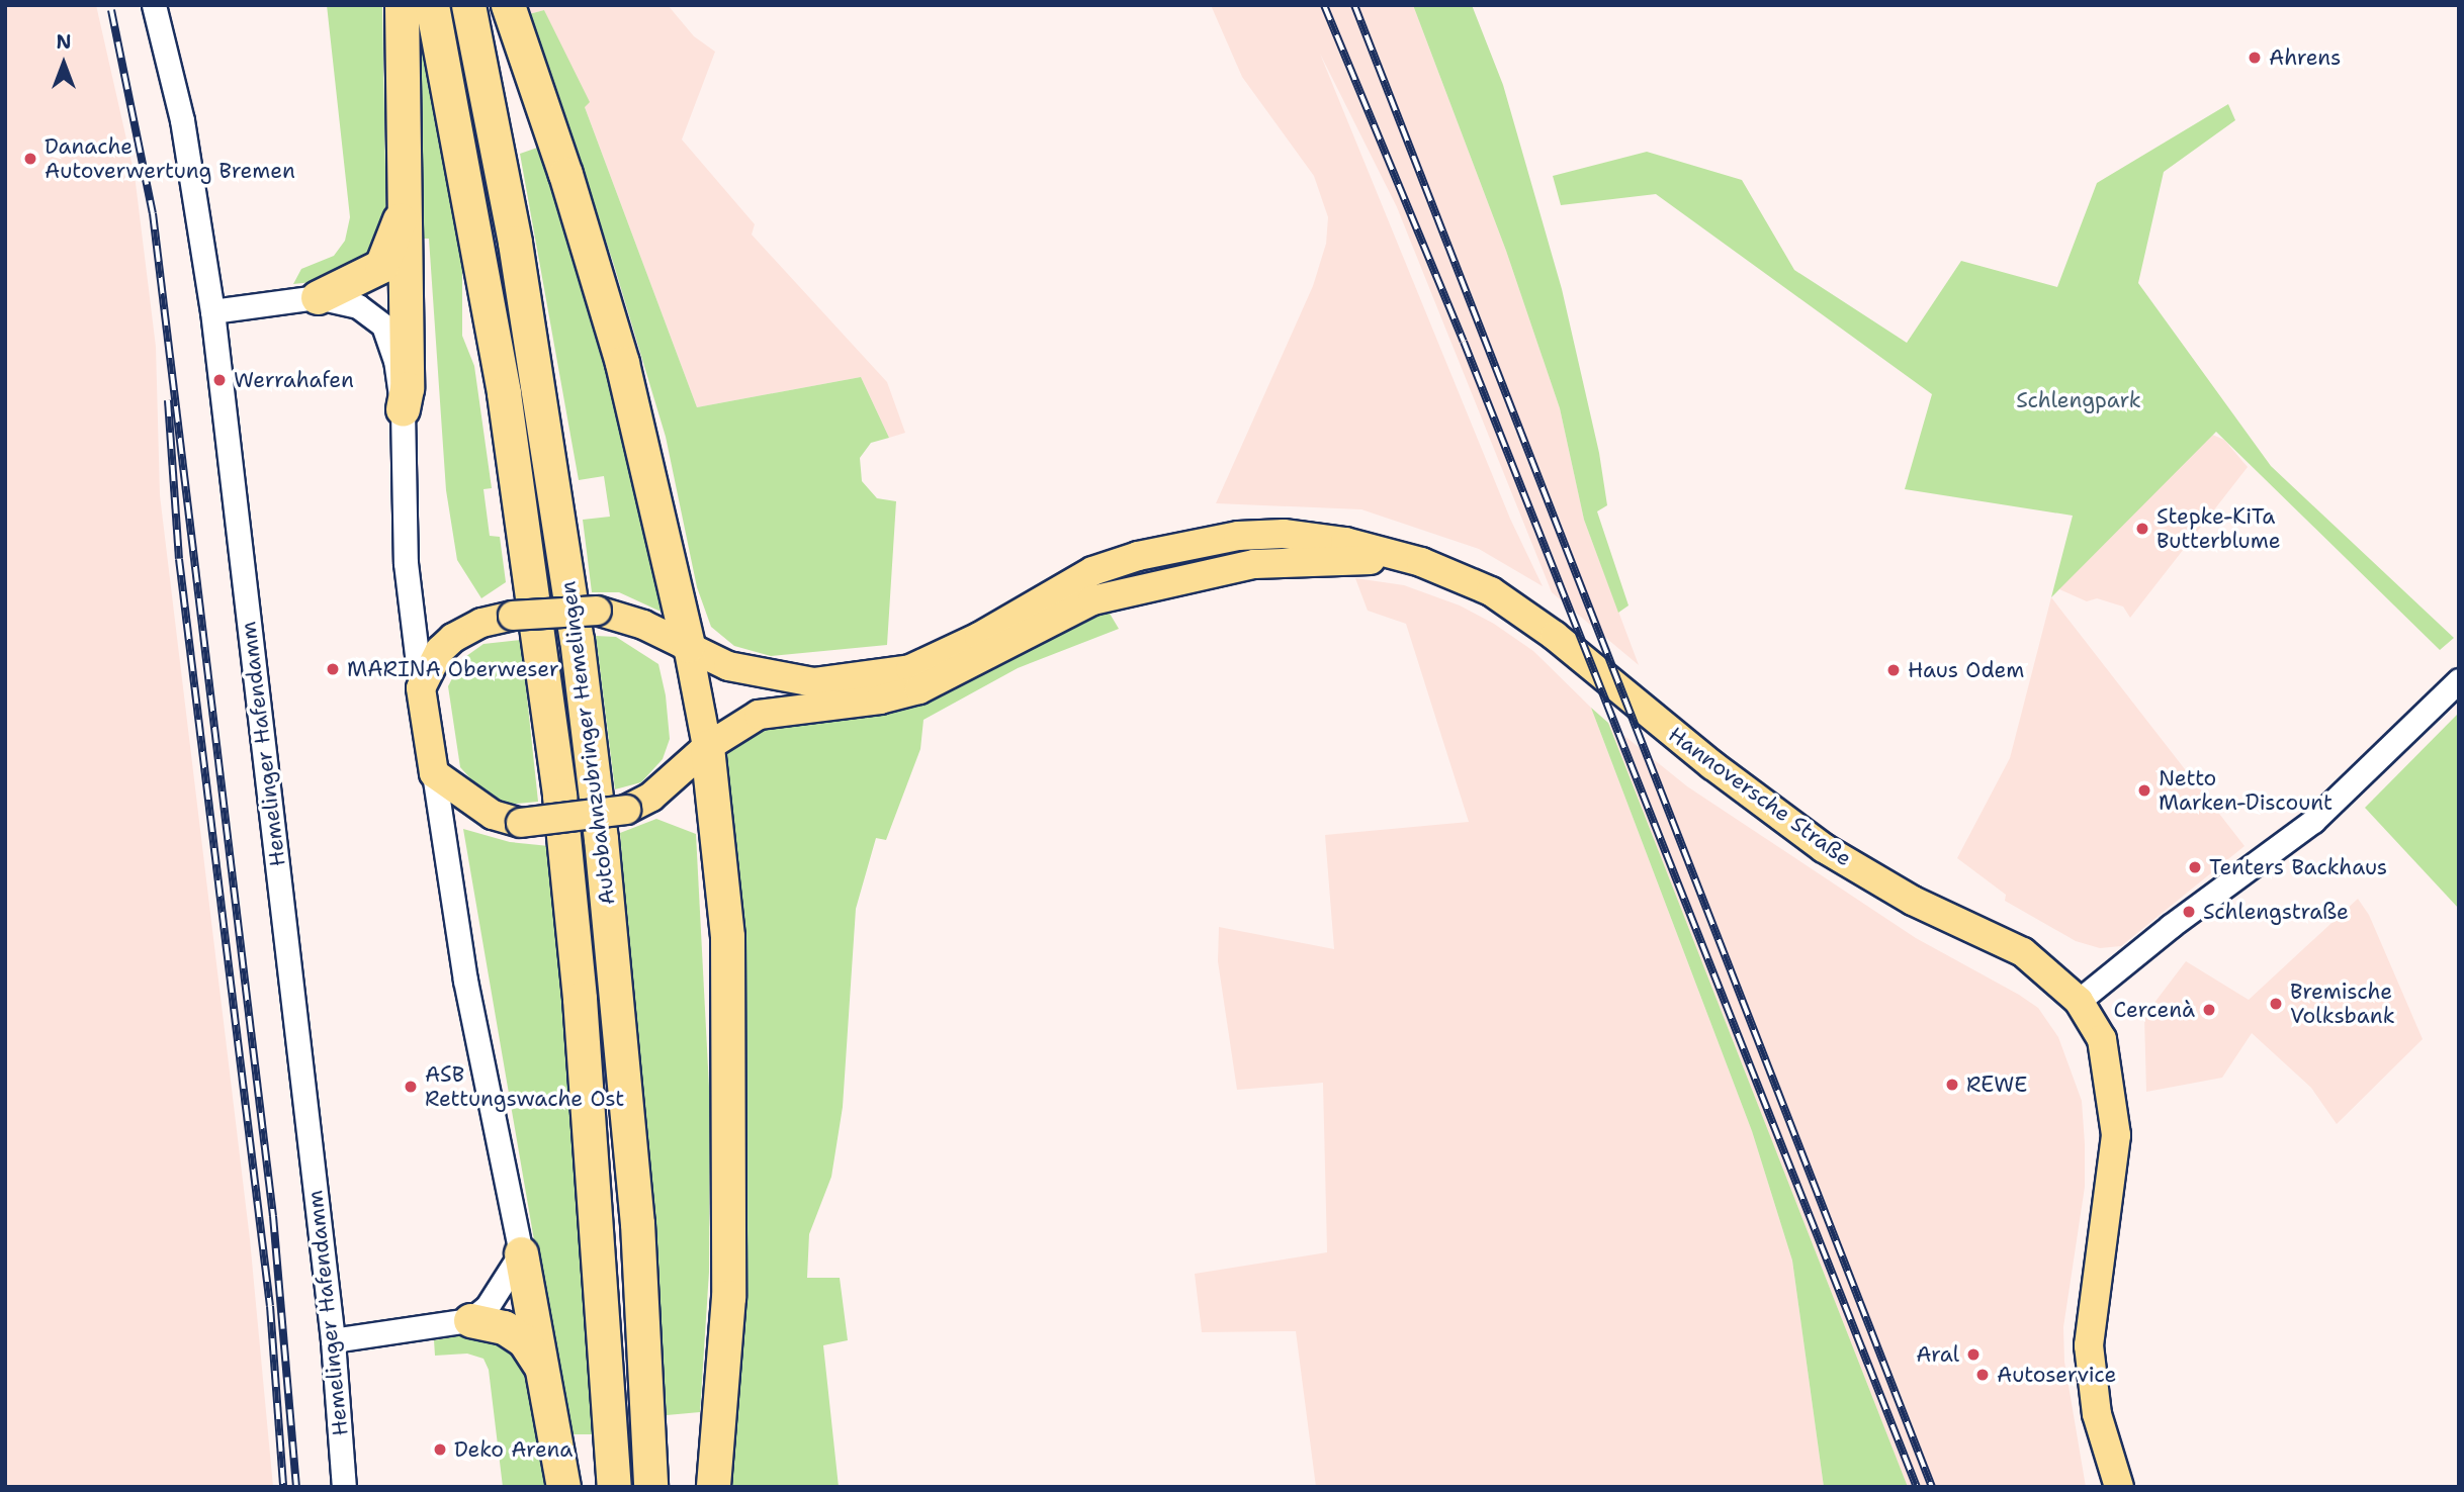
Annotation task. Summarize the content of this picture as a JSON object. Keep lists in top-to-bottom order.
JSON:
{
  "streets": {
    "highway": ["Autobahnzubringer Hemelingen"],
    "main road": ["Hannoversche Straße"],
    "street": ["Hemelinger Hafendamm"]
  },
  "parks": ["Schlengpark"],
  "places": [
    "Ahrens",
    "Danache Autoverwertung Bremen",
    "Werrahafen",
    "Stepke-KiTa Butterblume",
    "MARINA Oberweser",
    "Haus Odem",
    "Netto Marken-Discount",
    "Tenters Backhaus",
    "Schlengstraße",
    "Bremische Volksbank",
    "Cercenà",
    "REWE",
    "ASB Rettungswache Ost",
    "Aral",
    "Autoservice",
    "Deko Arena"
  ],
  "north": "top"
}
